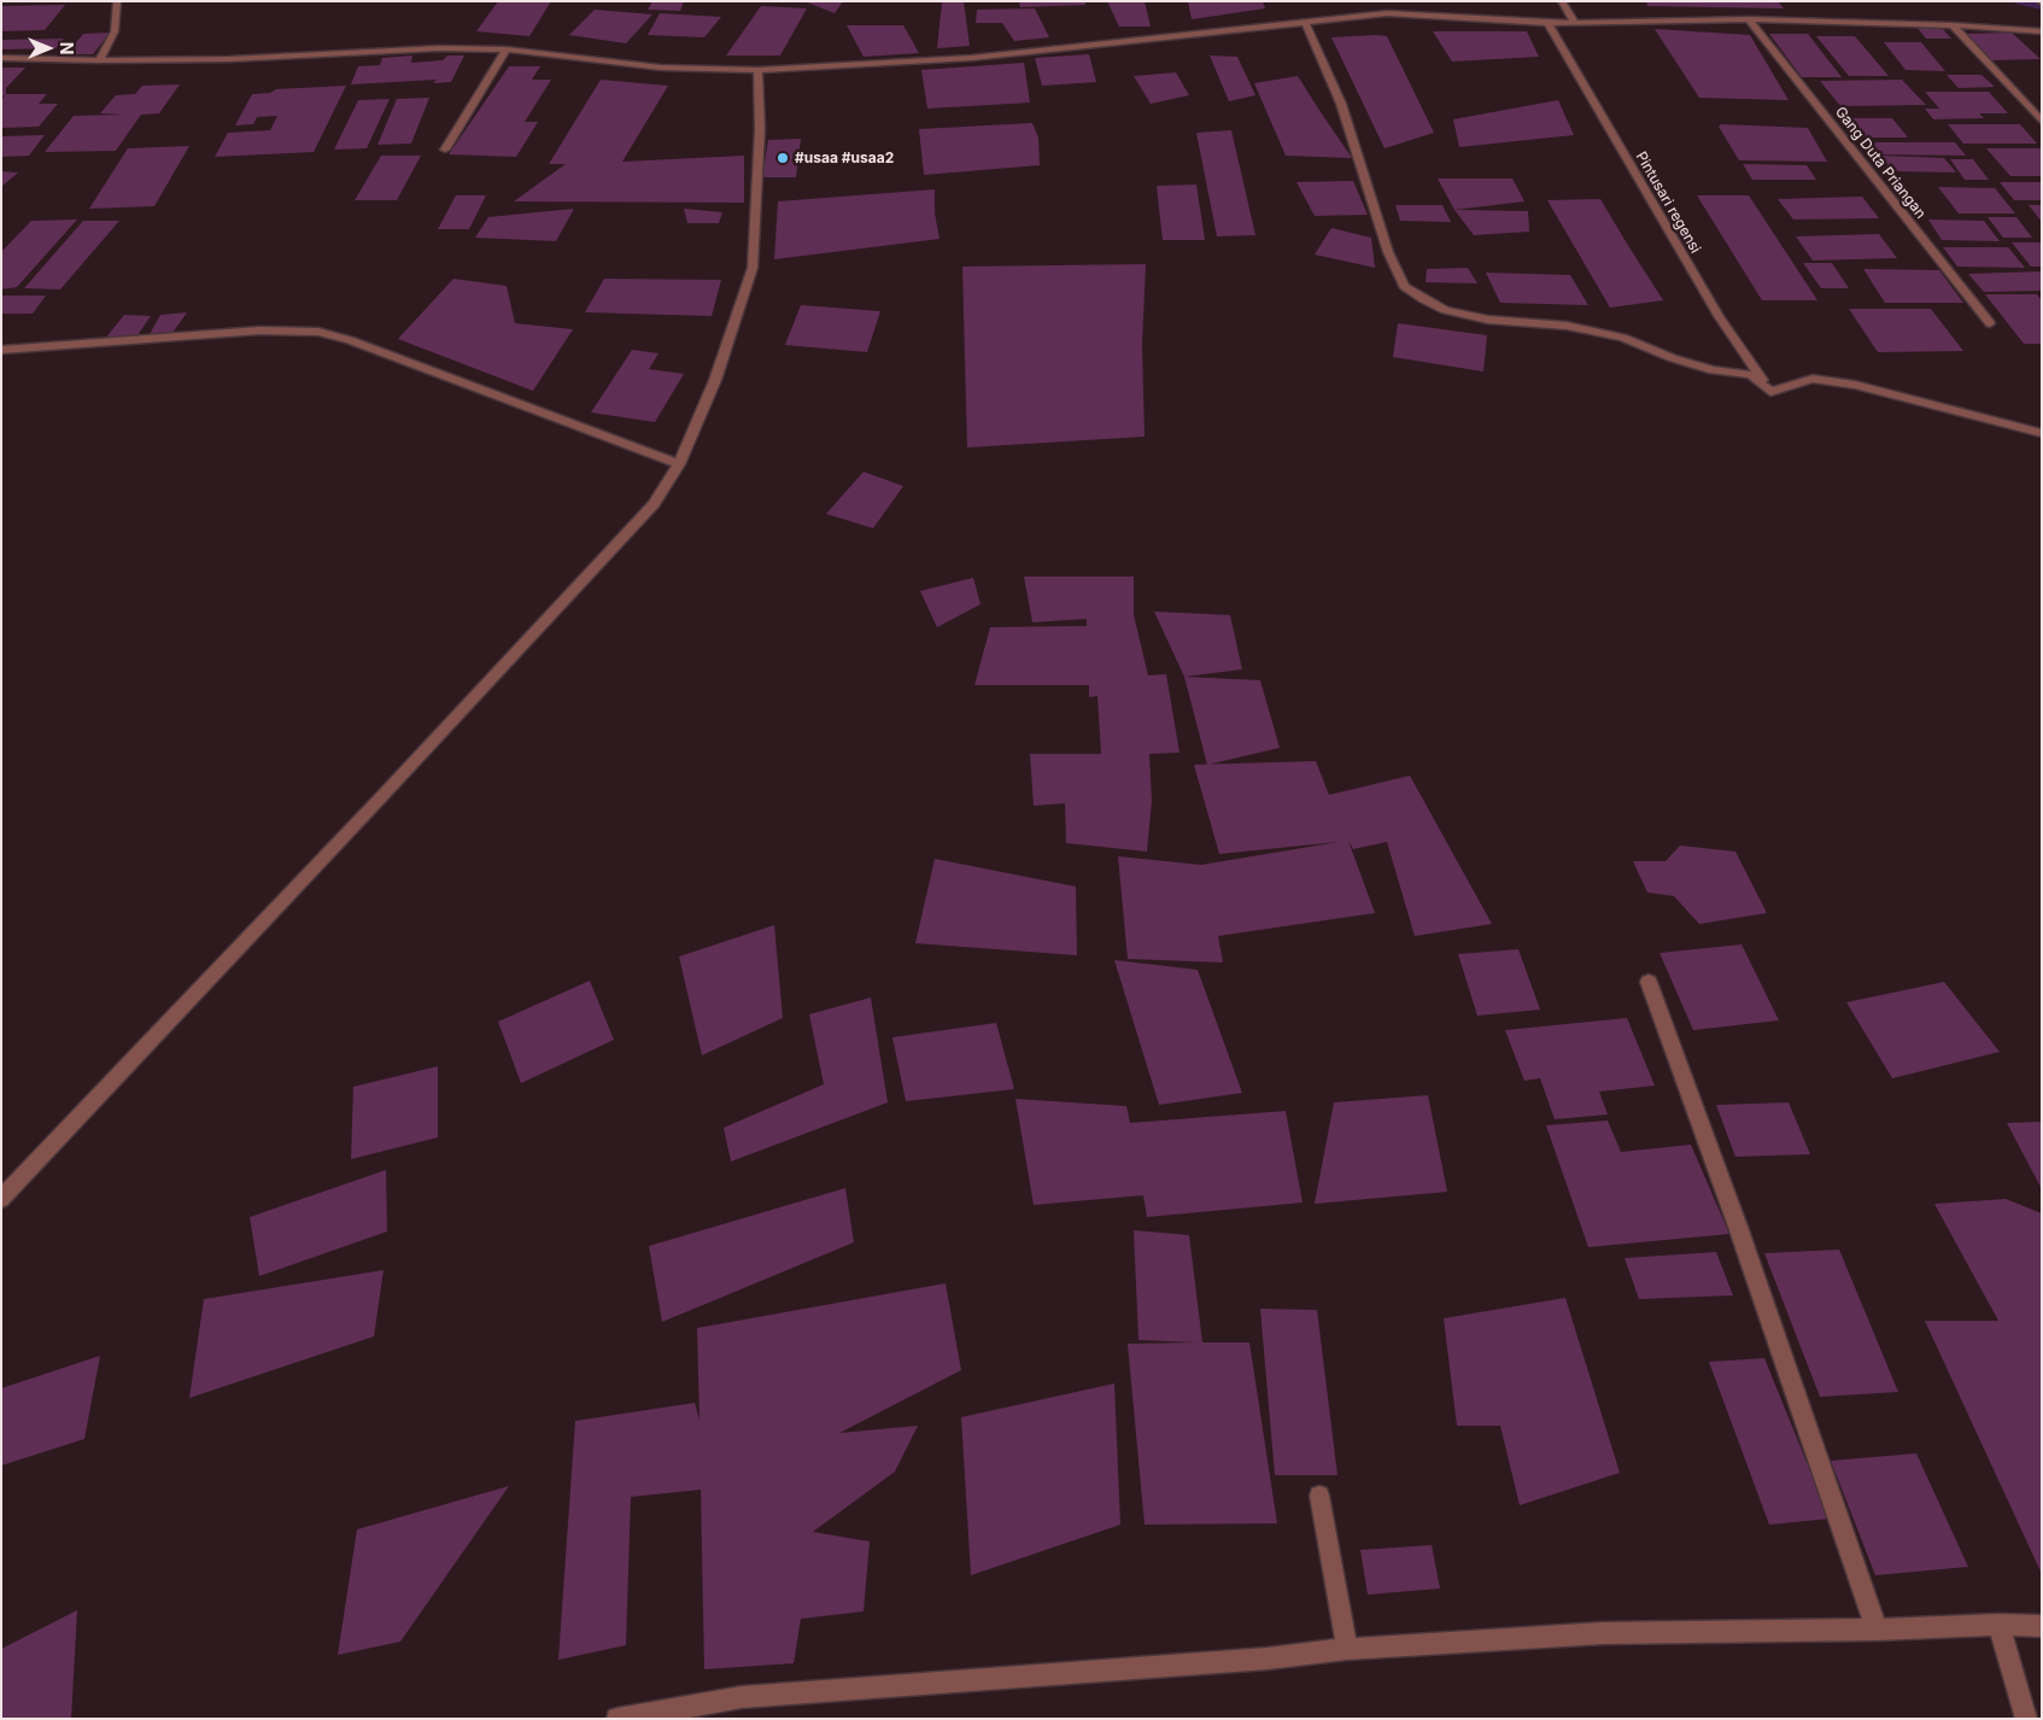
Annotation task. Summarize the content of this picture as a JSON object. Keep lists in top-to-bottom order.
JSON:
{
  "streets": {
    "street": ["Gang Duta Priangan", "Pintusari regensi"]
  },
  "places": ["#usaa #usaa2"],
  "north": "right"
}
